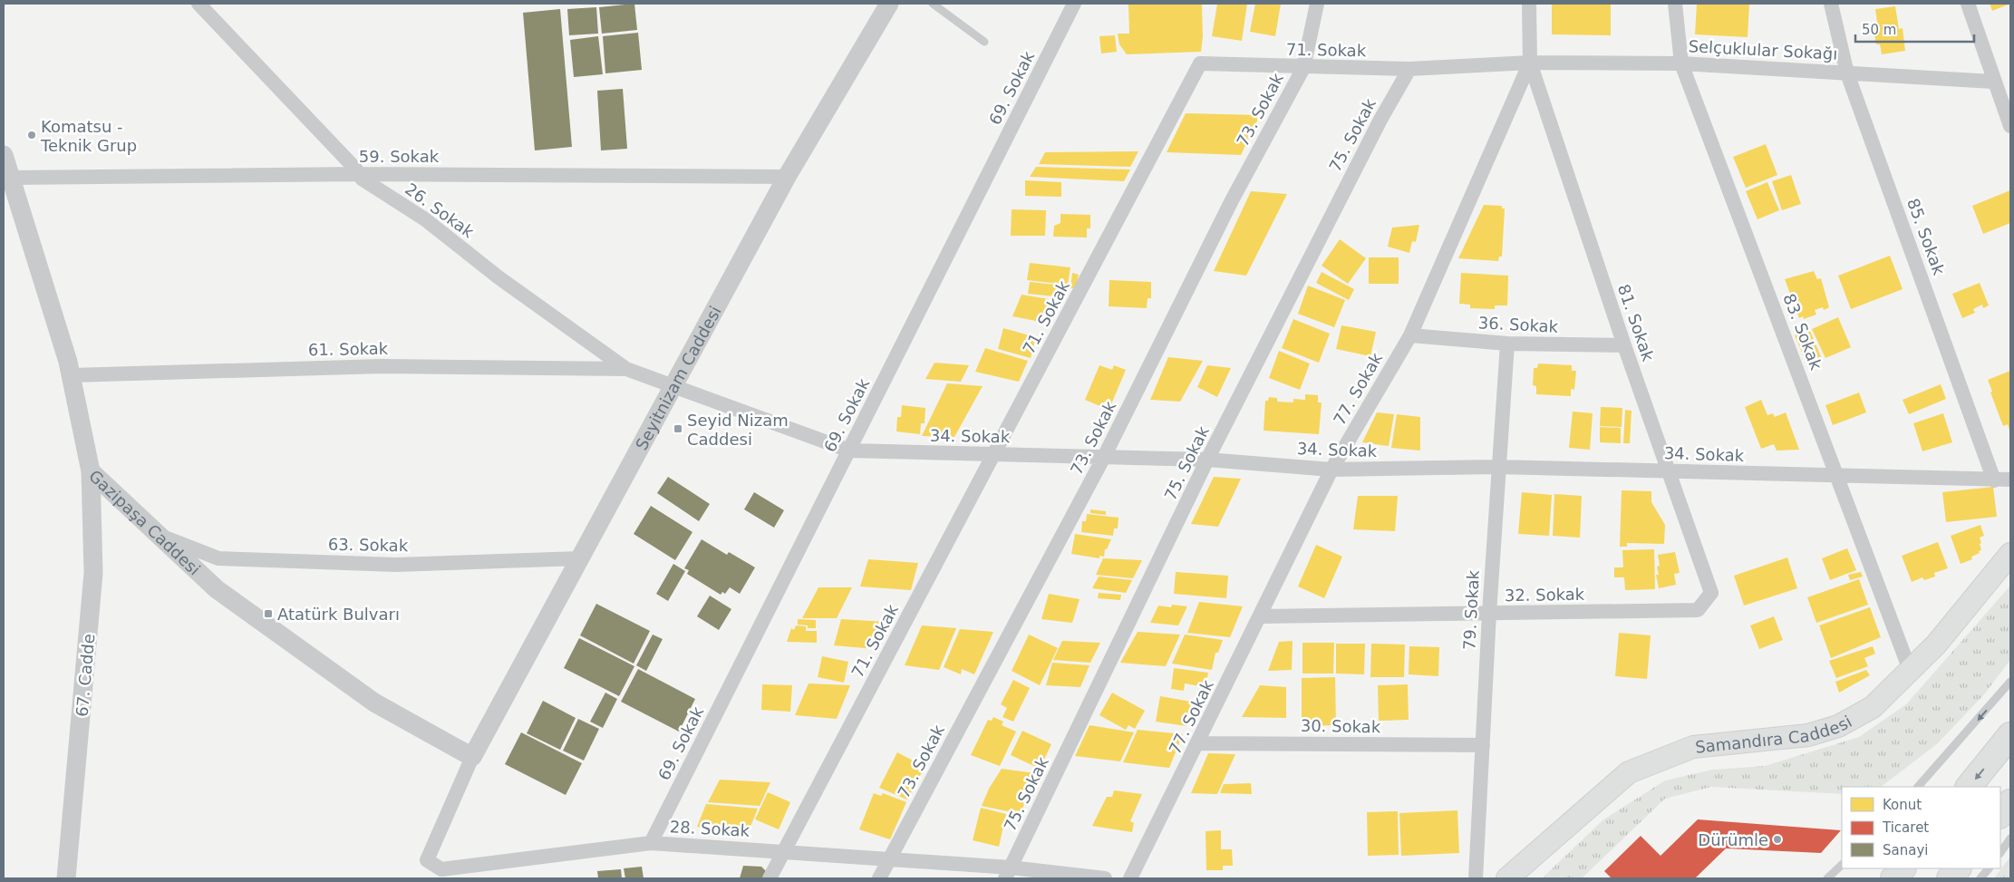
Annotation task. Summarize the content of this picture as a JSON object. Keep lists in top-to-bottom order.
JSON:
{
  "streets": {
    "main road": ["Samandıra Caddesi"],
    "street": [
      "71. Sokak",
      "Selçuklular Sokağı",
      "69. Sokak",
      "73. Sokak",
      "75. Sokak",
      "59. Sokak",
      "26. Sokak",
      "85. Sokak",
      "81. Sokak",
      "36. Sokak",
      "83. Sokak",
      "61. Sokak",
      "Seyitnizam Caddesi",
      "77. Sokak",
      "34. Sokak",
      "Gazipaşa Caddesi",
      "63. Sokak",
      "32. Sokak",
      "79. Sokak",
      "67. Cadde",
      "30. Sokak",
      "28. Sokak"
    ]
  },
  "crossings": [
    ["71. Sokak", "Selçuklular Sokağı"],
    ["71. Sokak", "73. Sokak"],
    ["71. Sokak", "75. Sokak"],
    ["71. Sokak", "81. Sokak"],
    ["71. Sokak", "77. Sokak"],
    ["71. Sokak", "34. Sokak"],
    ["71. Sokak", "28. Sokak"],
    ["Selçuklular Sokağı", "85. Sokak"],
    ["Selçuklular Sokağı", "81. Sokak"],
    ["Selçuklular Sokağı", "83. Sokak"],
    ["Selçuklular Sokağı", "77. Sokak"],
    ["69. Sokak", "34. Sokak"],
    ["69. Sokak", "28. Sokak"],
    ["73. Sokak", "34. Sokak"],
    ["73. Sokak", "28. Sokak"],
    ["75. Sokak", "34. Sokak"],
    ["75. Sokak", "28. Sokak"],
    ["59. Sokak", "26. Sokak"],
    ["59. Sokak", "Seyitnizam Caddesi"],
    ["59. Sokak", "Gazipaşa Caddesi"],
    ["26. Sokak", "61. Sokak"],
    ["26. Sokak", "Seyitnizam Caddesi"],
    ["26. Sokak", "34. Sokak"],
    ["85. Sokak", "34. Sokak"],
    ["81. Sokak", "36. Sokak"],
    ["81. Sokak", "77. Sokak"],
    ["81. Sokak", "34. Sokak"],
    ["81. Sokak", "32. Sokak"],
    ["36. Sokak", "77. Sokak"],
    ["36. Sokak", "79. Sokak"],
    ["83. Sokak", "34. Sokak"],
    ["83. Sokak", "Samandıra Caddesi"],
    ["61. Sokak", "Gazipaşa Caddesi"],
    ["Seyitnizam Caddesi", "34. Sokak"],
    ["Seyitnizam Caddesi", "Gazipaşa Caddesi"],
    ["Seyitnizam Caddesi", "63. Sokak"],
    ["Seyitnizam Caddesi", "28. Sokak"],
    ["77. Sokak", "34. Sokak"],
    ["77. Sokak", "32. Sokak"],
    ["77. Sokak", "30. Sokak"],
    ["34. Sokak", "79. Sokak"],
    ["Gazipaşa Caddesi", "63. Sokak"],
    ["Gazipaşa Caddesi", "67. Cadde"],
    ["Gazipaşa Caddesi", "28. Sokak"],
    ["32. Sokak", "79. Sokak"],
    ["79. Sokak", "30. Sokak"]
  ],
  "places": {
    "other": ["Komatsu - Teknik Grup", "Dürümle"],
    "transit": ["Seyid Nizam Caddesi", "Atatürk Bulvarı"]
  },
  "legend": ["Konut", "Ticaret", "Sanayi"],
  "scale_bar": "50 m"
}
